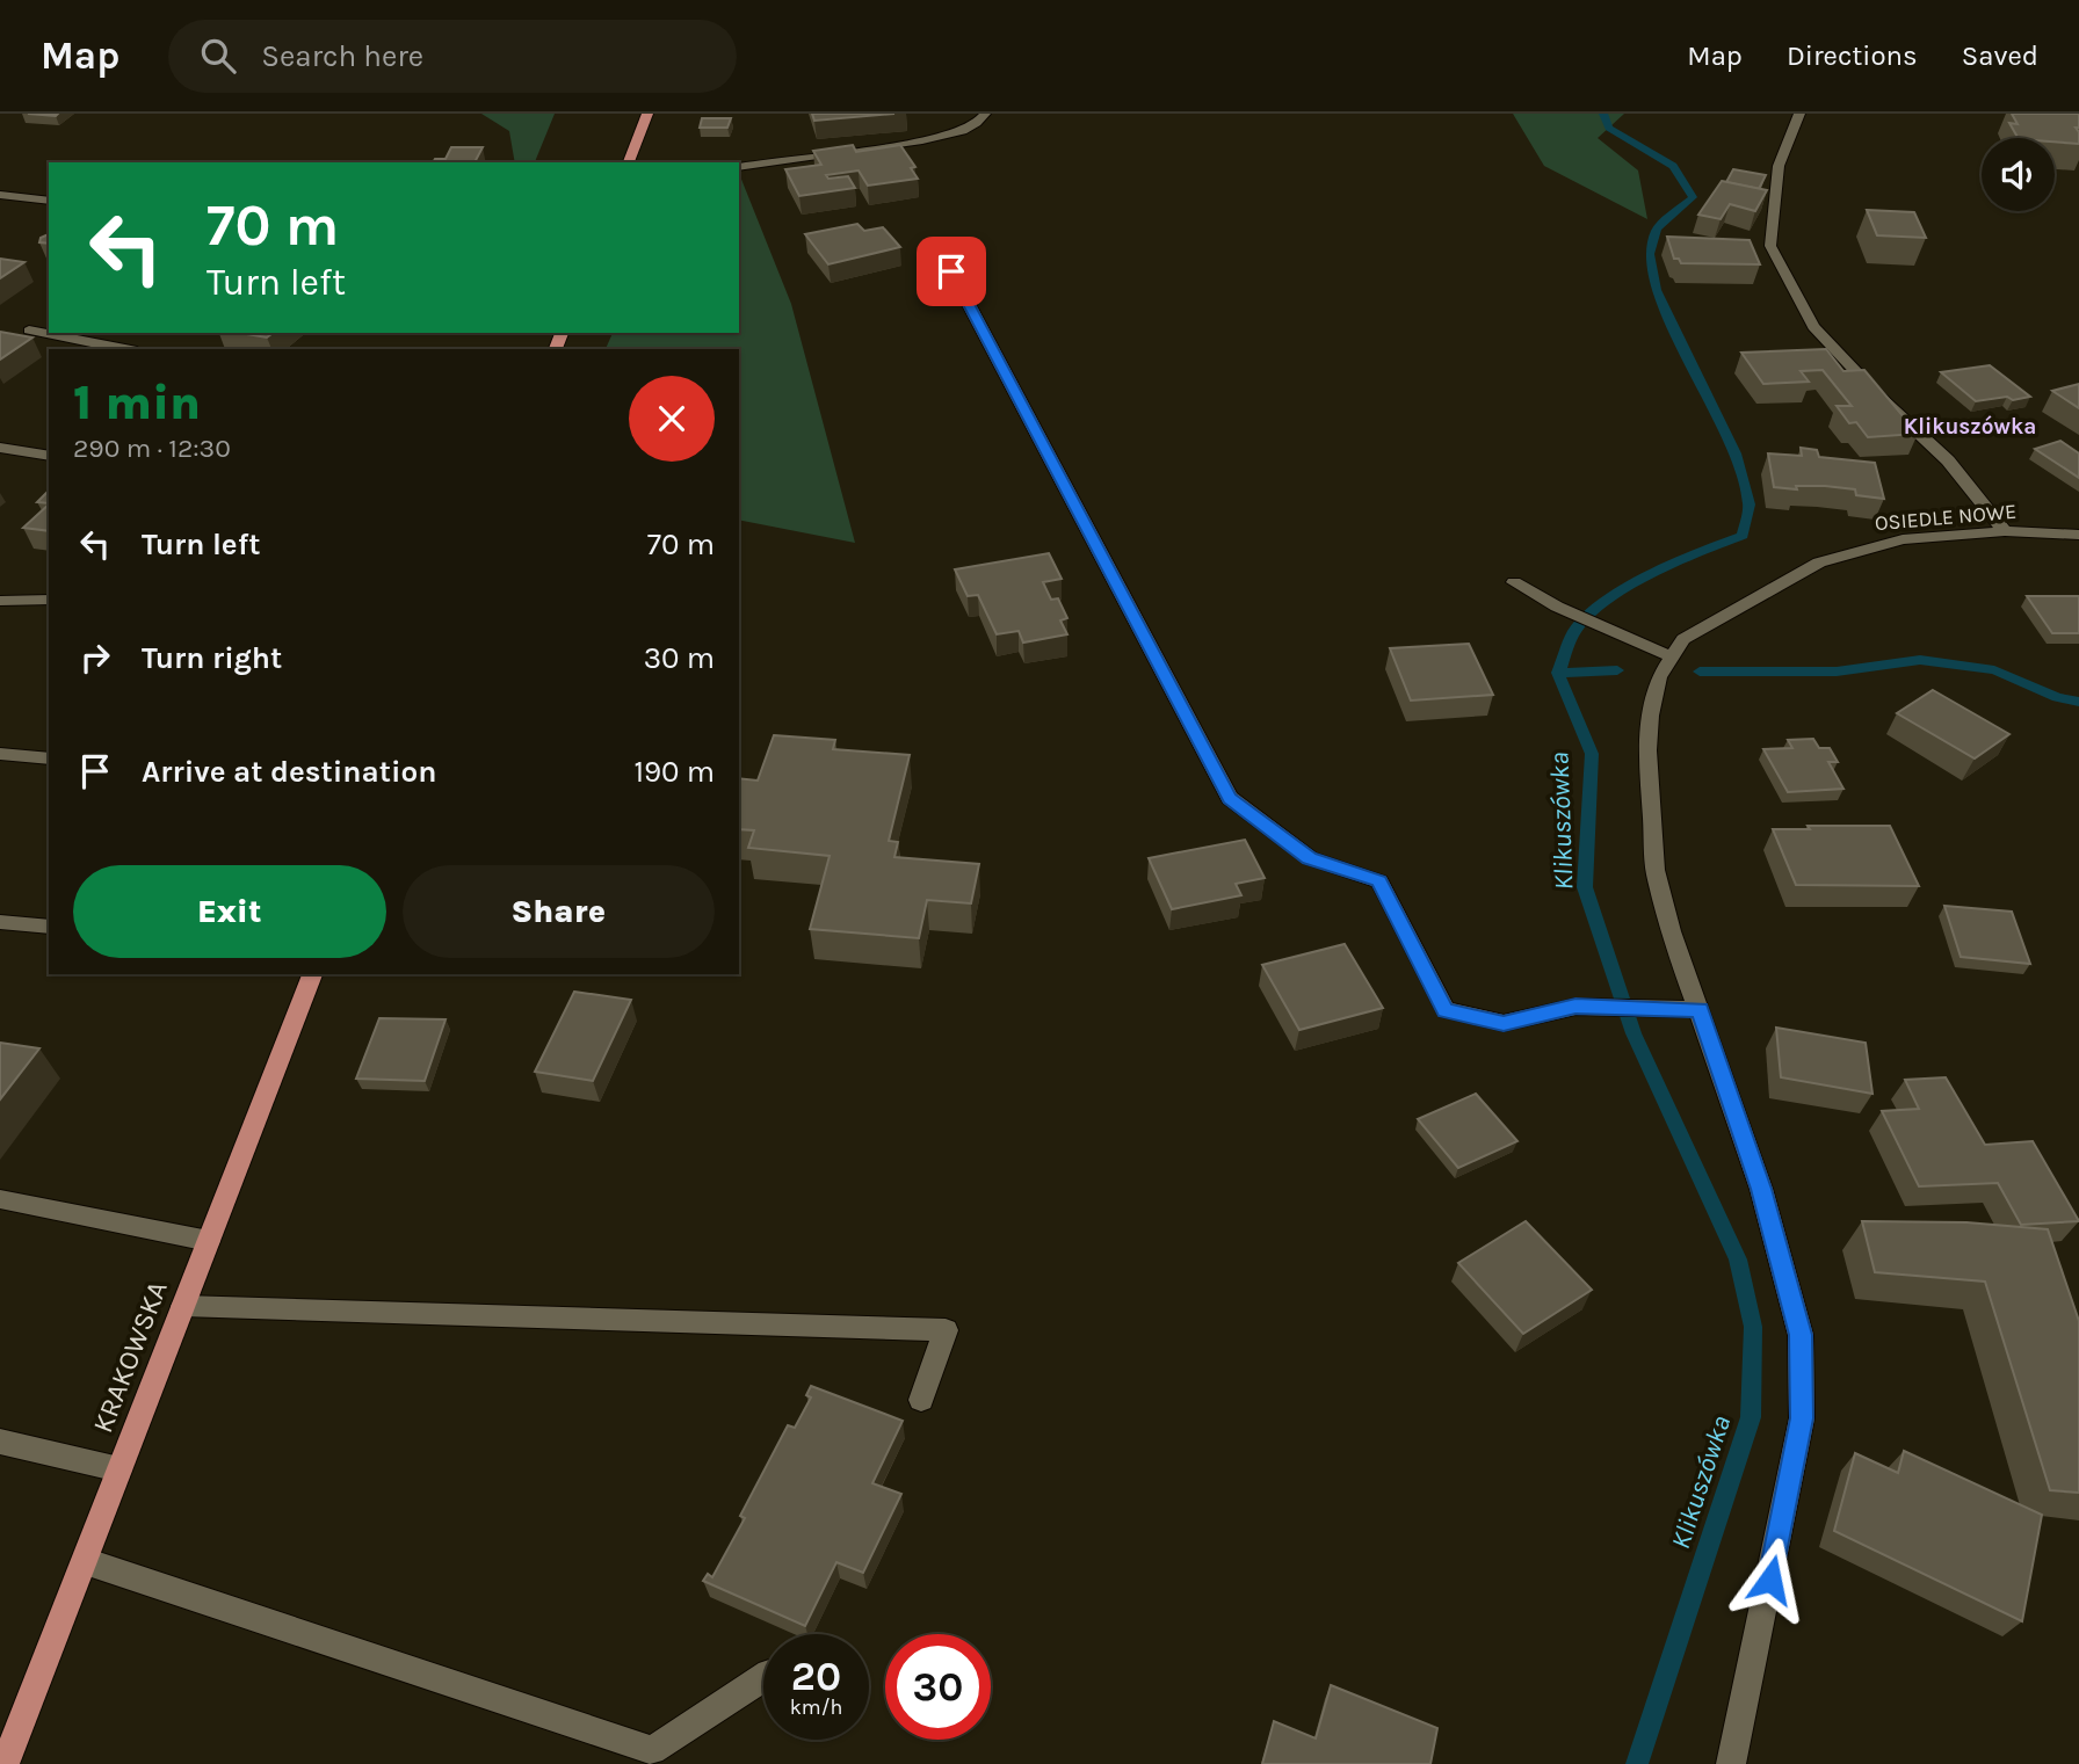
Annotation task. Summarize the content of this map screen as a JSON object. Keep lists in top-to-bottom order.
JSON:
{
  "streets": {
    "main road": ["KRAKOWSKA"],
    "street": ["OSIEDLE NOWE"]
  },
  "districts": ["Klikuszówka"],
  "water": ["Klikuszówka"],
  "page": {
    "header": "Map",
    "search": "Search here",
    "nav": ["Map", "Directions", "Saved"],
    "turn": ["70 m", "Turn left"],
    "heading": ["1 min", "290 m · 12:30"],
    "list": [
      {
        "name": "Turn left",
        "value": "70 m"
      },
      {
        "name": "Turn right",
        "value": "30 m"
      },
      {
        "name": "Arrive at destination",
        "value": "190 m"
      }
    ],
    "buttons": ["Exit", "Share"],
    "speed": "20 km/h",
    "limit": "30"
  }
}
